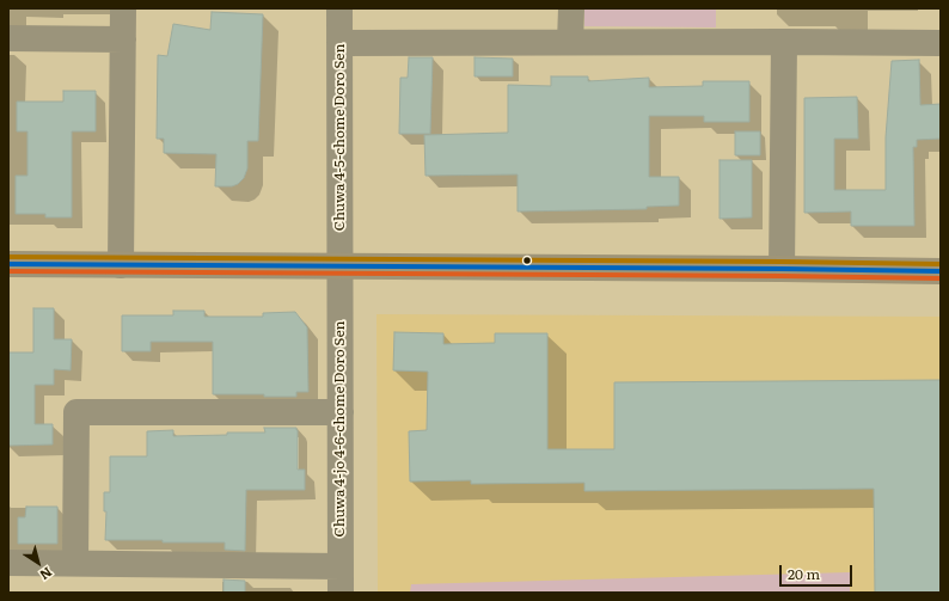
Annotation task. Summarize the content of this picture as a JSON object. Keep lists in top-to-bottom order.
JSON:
{
  "streets": {
    "street": ["Chuwa 4-5-chome Doro Sen", "Chuwa 4-jo 4-6-chome Doro Sen"]
  },
  "crossings": [
    ["Chuwa 4-5-chome Doro Sen", "Chuwa 4-jo 4-6-chome Doro Sen"]
  ],
  "scale_bar": "20 m",
  "north": "bottom right"
}
